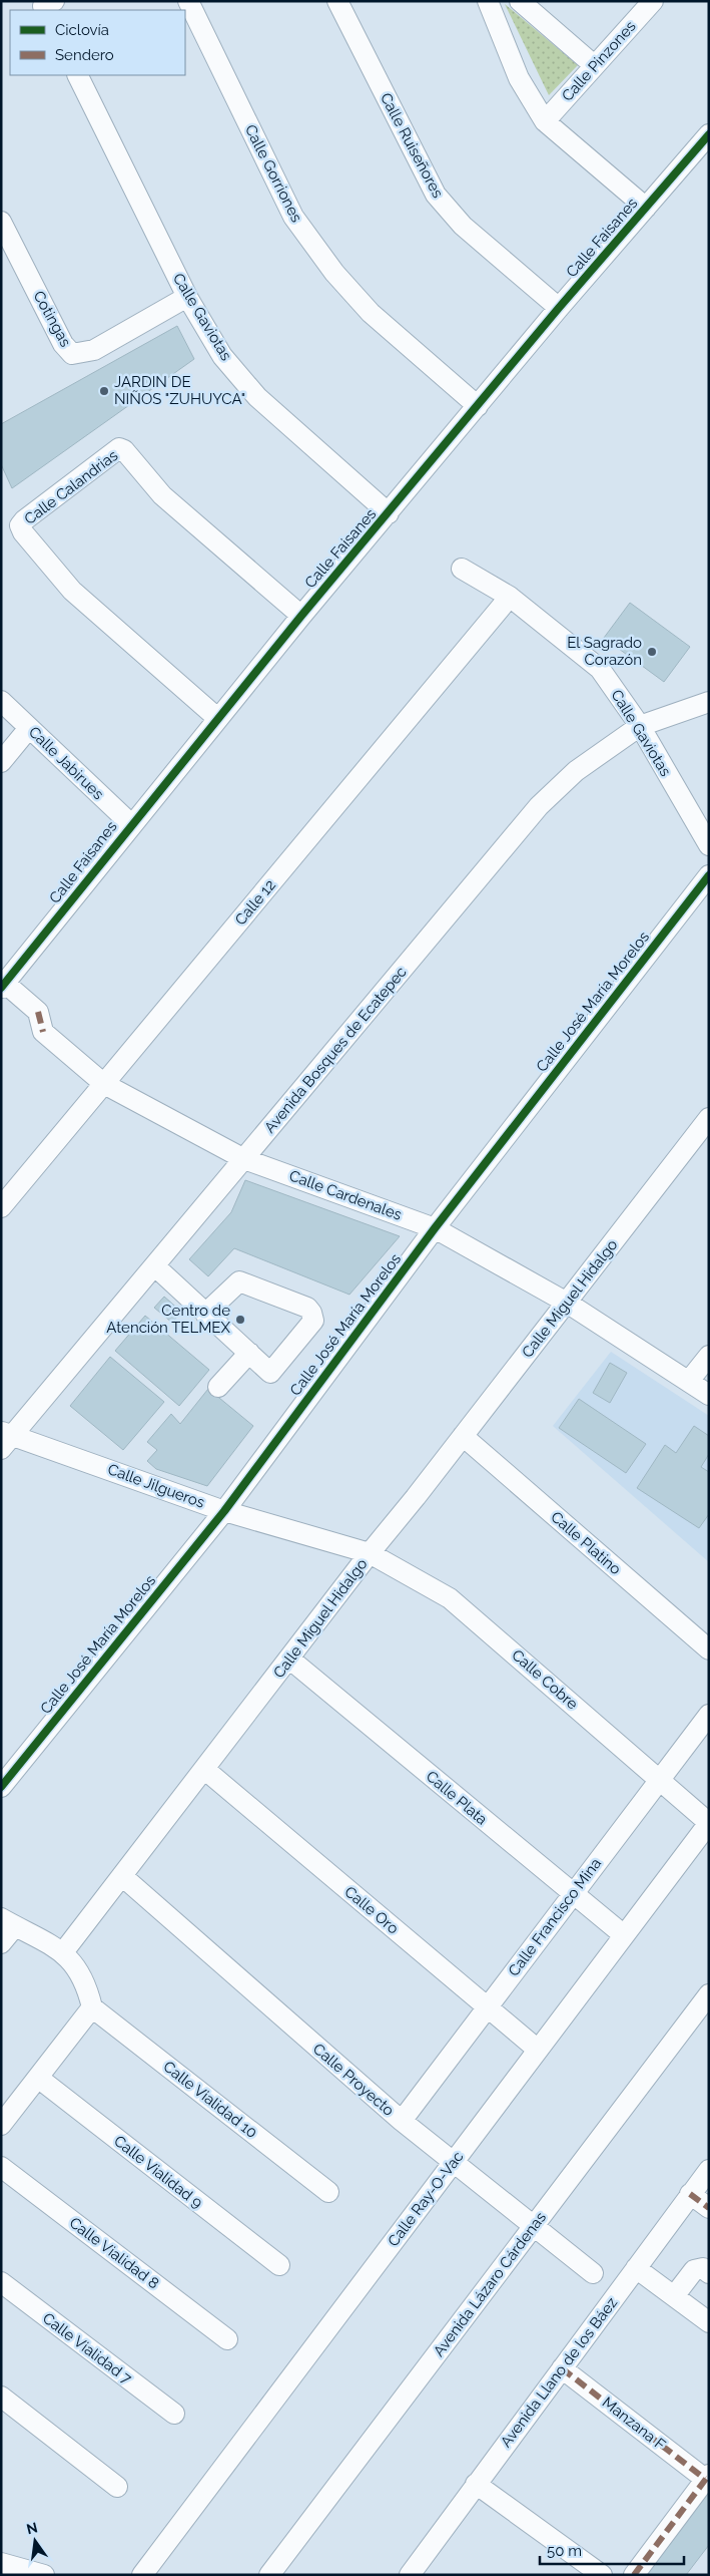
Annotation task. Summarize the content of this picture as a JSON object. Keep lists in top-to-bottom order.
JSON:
{
  "streets": {
    "street": [
      "Calle Pinzones",
      "Calle Ruiseñores",
      "Calle Gorriones",
      "Calle Faisanes",
      "Calle Gaviotas",
      "Cotingas",
      "Calle Calandrias",
      "Calle Jabirues",
      "Calle 12",
      "Calle José María Morelos",
      "Avenida Bosques de Ecatepec",
      "Calle Cardenales",
      "Calle Miguel Hidalgo",
      "Calle Jilgueros",
      "Calle Platino",
      "Calle Cobre",
      "Calle Plata",
      "Calle Oro",
      "Calle Francisco Mina",
      "Calle Proyecto",
      "Calle Vialidad 10",
      "Calle Vialidad 9",
      "Calle Ray-O-Vac",
      "Calle Vialidad 8",
      "Avenida Lázaro Cárdenas",
      "Calle Vialidad 7",
      "Avenida Llano de los Báez",
      "Manzana F"
    ]
  },
  "crossings": [
    ["Calle Ruiseñores", "Calle Faisanes"],
    ["Calle Gorriones", "Calle Faisanes"],
    ["Calle Faisanes", "Calle Gaviotas"],
    ["Calle Faisanes", "Calle Calandrias"],
    ["Calle Faisanes", "Calle Jabirues"],
    ["Calle Faisanes", "Calle Cardenales"],
    ["Calle Gaviotas", "Cotingas"],
    ["Calle Gaviotas", "Calle 12"],
    ["Calle Gaviotas", "Avenida Bosques de Ecatepec"],
    ["Calle 12", "Calle Cardenales"],
    ["Calle José María Morelos", "Calle Cardenales"],
    ["Calle José María Morelos", "Calle Jilgueros"],
    ["Avenida Bosques de Ecatepec", "Calle Cardenales"],
    ["Avenida Bosques de Ecatepec", "Calle Jilgueros"],
    ["Calle Cardenales", "Calle Miguel Hidalgo"],
    ["Calle Miguel Hidalgo", "Calle Jilgueros"],
    ["Calle Miguel Hidalgo", "Calle Platino"],
    ["Calle Miguel Hidalgo", "Calle Cobre"],
    ["Calle Miguel Hidalgo", "Calle Plata"],
    ["Calle Miguel Hidalgo", "Calle Oro"],
    ["Calle Miguel Hidalgo", "Calle Proyecto"],
    ["Calle Jilgueros", "Calle Cobre"],
    ["Calle Cobre", "Calle Francisco Mina"],
    ["Calle Cobre", "Calle Ray-O-Vac"],
    ["Calle Plata", "Calle Francisco Mina"],
    ["Calle Plata", "Calle Ray-O-Vac"],
    ["Calle Oro", "Calle Francisco Mina"],
    ["Calle Oro", "Calle Ray-O-Vac"],
    ["Calle Francisco Mina", "Calle Proyecto"],
    ["Calle Proyecto", "Calle Ray-O-Vac"],
    ["Calle Proyecto", "Avenida Lázaro Cárdenas"],
    ["Avenida Llano de los Báez", "Manzana F"]
  ],
  "places": ["JARDIN DE NIÑOS \"ZUHUYCA\"", "El Sagrado Corazón", "Centro de Atención TELMEX"],
  "legend": ["Ciclovía", "Sendero"],
  "scale_bar": "50 m",
  "north": "top"
}
